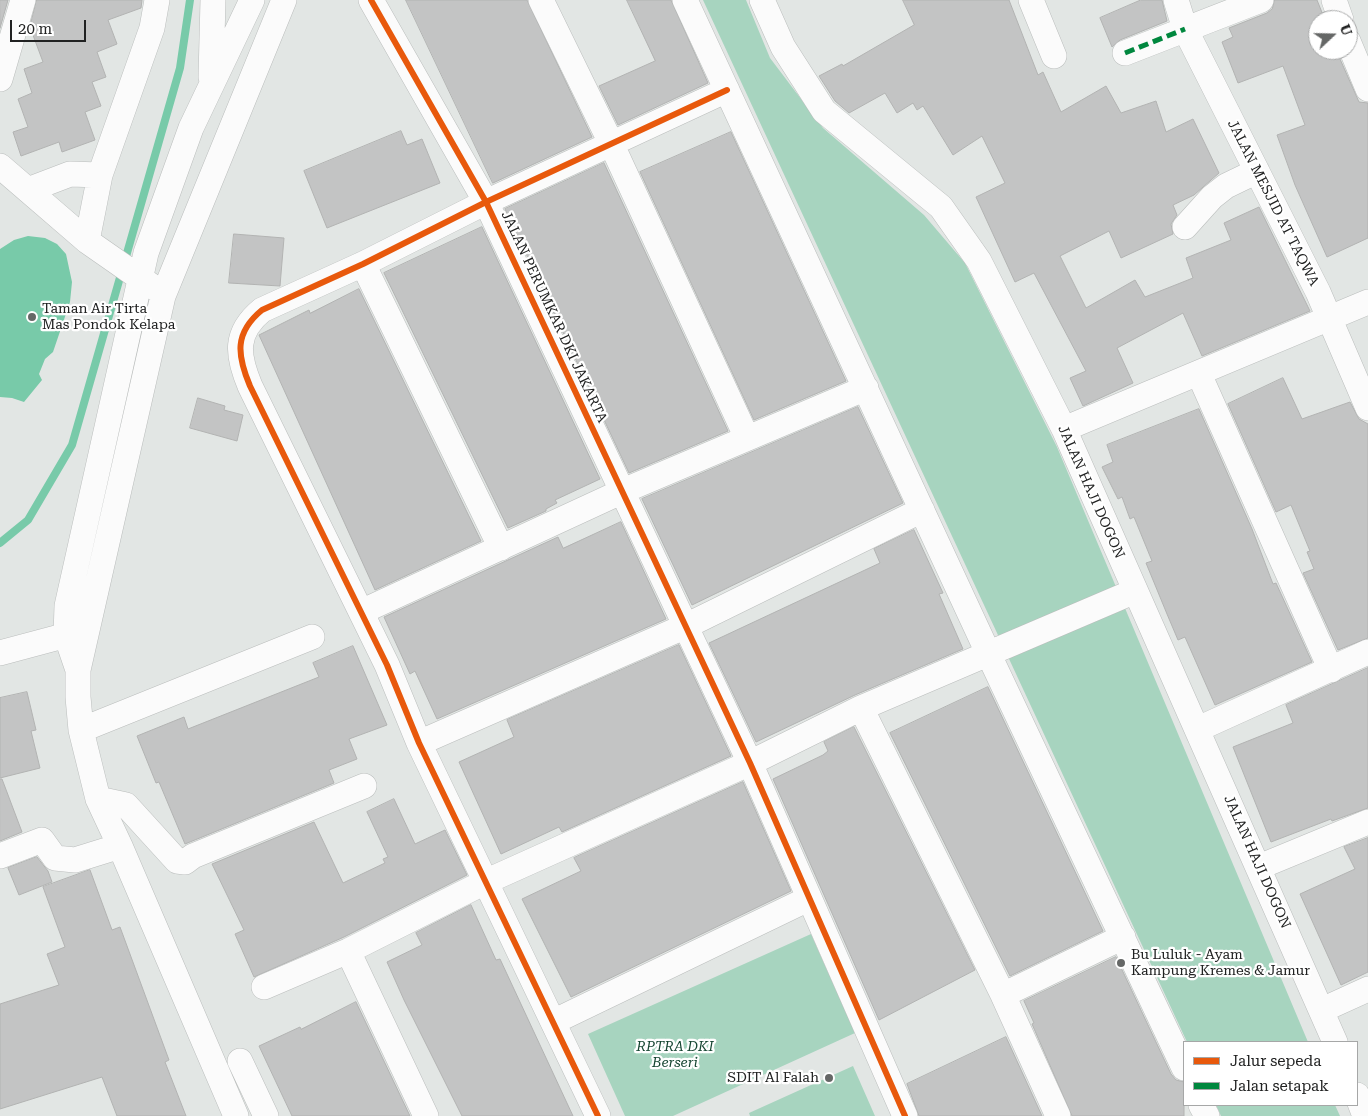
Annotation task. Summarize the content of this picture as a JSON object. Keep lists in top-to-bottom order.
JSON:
{
  "streets": {
    "street": ["JALAN MESJID AT TAQWA", "JALAN PERUMKAR DKI JAKARTA", "JALAN HAJI DOGON"]
  },
  "parks": ["RPTRA DKI Berseri"],
  "places": ["Taman Air Tirta Mas Pondok Kelapa", "Bu Luluk - Ayam Kampung Kremes & Jamur", "SDIT Al Falah"],
  "legend": ["Jalur sepeda", "Jalan setapak"],
  "scale_bar": "20 m",
  "north": "right"
}
